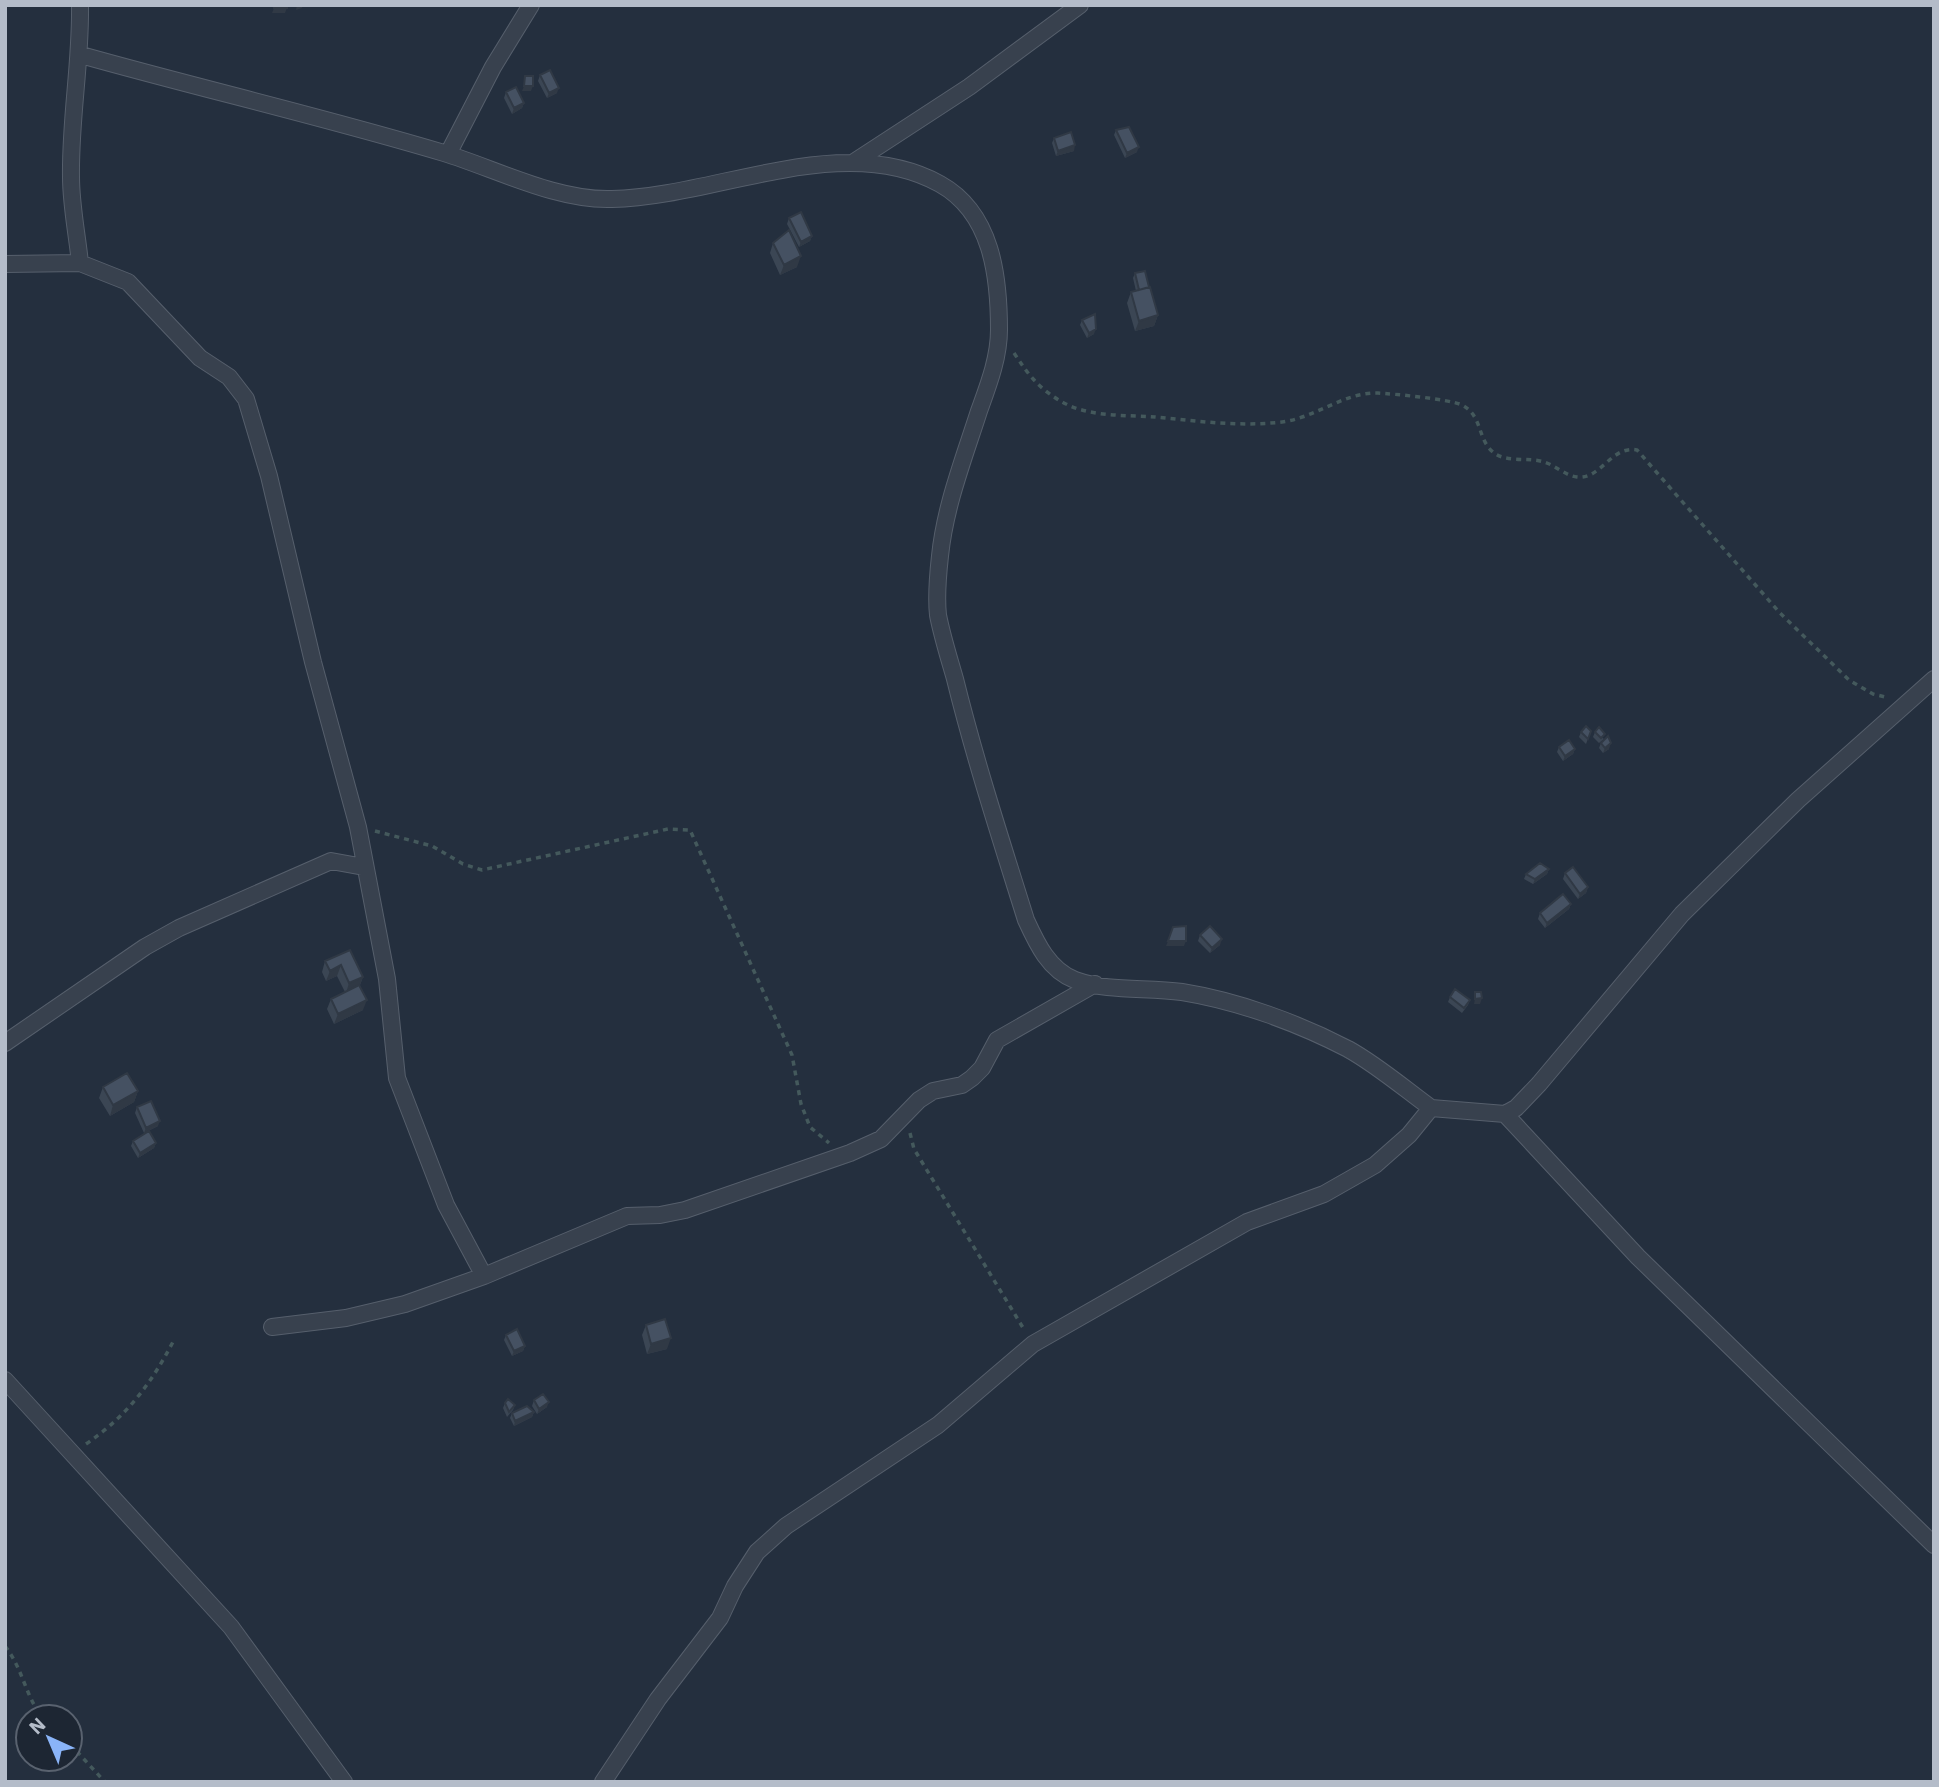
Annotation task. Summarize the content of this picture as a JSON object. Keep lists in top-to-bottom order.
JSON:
{
  "north": "top left"
}
